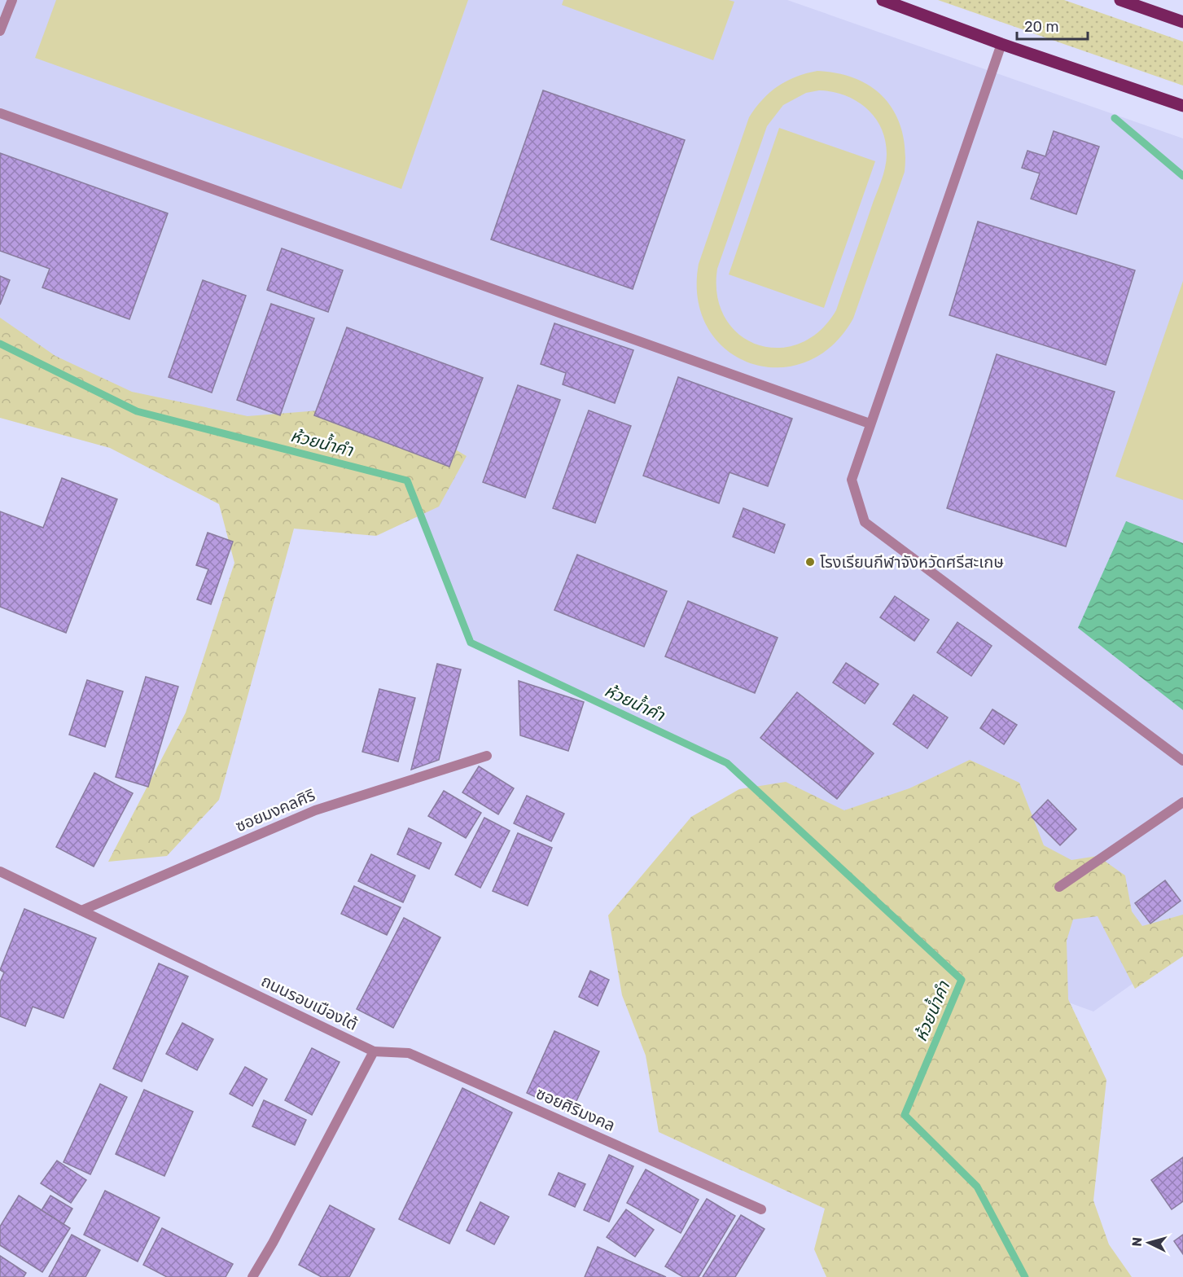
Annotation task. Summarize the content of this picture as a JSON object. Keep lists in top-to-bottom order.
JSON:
{
  "streets": {
    "street": ["ซอยมงคลศิริ", "ถนนรอบเมืองใต้", "ซอยศิริมงคล"]
  },
  "crossings": [
    ["ซอยมงคลศิริ", "ถนนรอบเมืองใต้"],
    ["ถนนรอบเมืองใต้", "ซอยศิริมงคล"]
  ],
  "water": ["ห้วยน้ำคำ"],
  "places": ["โรงเรียนกีฬาจังหวัดศรีสะเกษ"],
  "scale_bar": "20 m",
  "north": "left"
}
